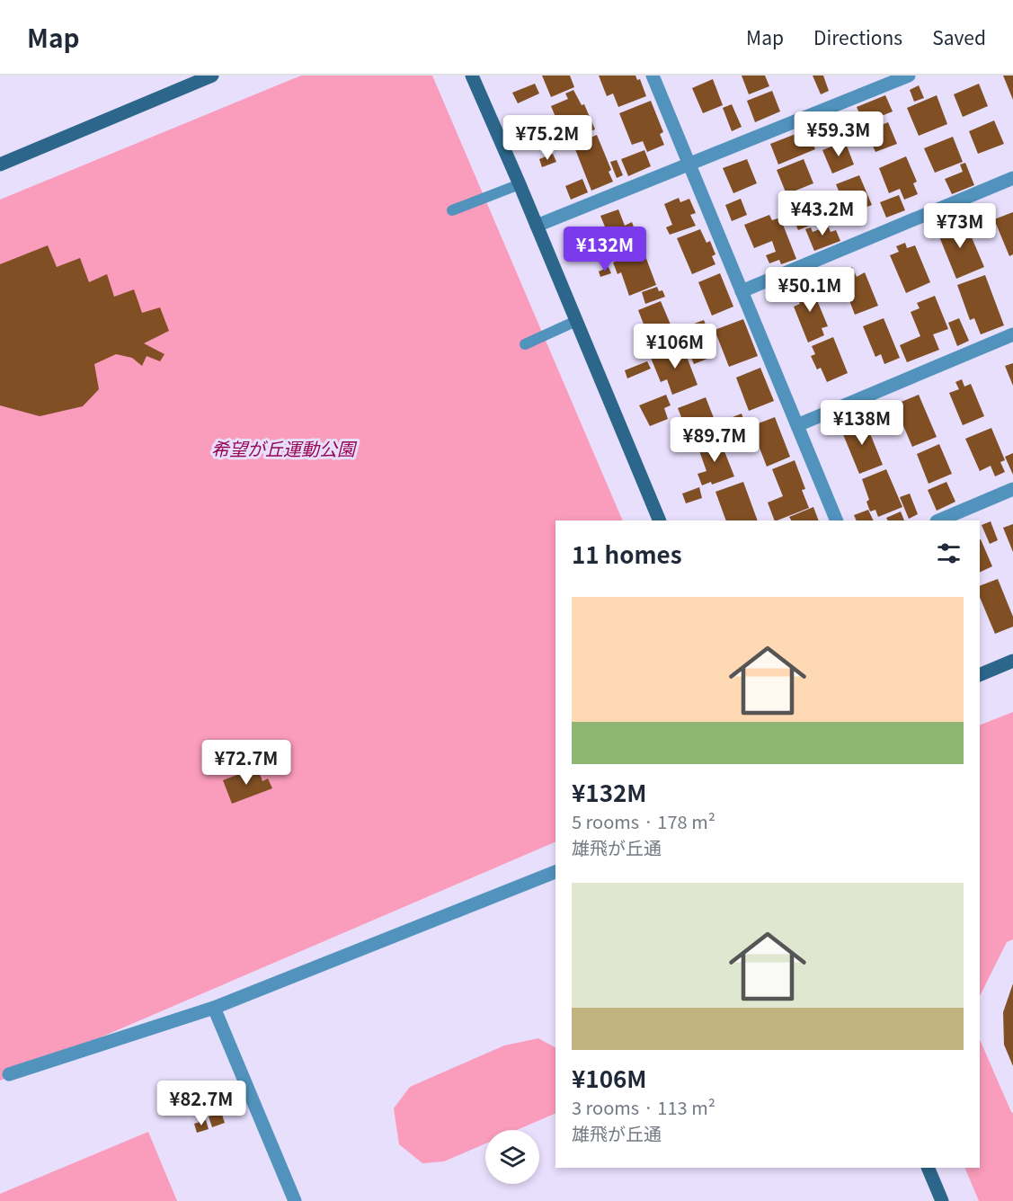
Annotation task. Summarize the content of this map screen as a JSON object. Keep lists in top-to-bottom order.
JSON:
{
  "parks": ["希望が丘運動公園"],
  "page": {
    "header": "Map",
    "nav": ["Map", "Directions", "Saved"],
    "price": [
      "¥59.3M",
      "¥75.2M",
      "¥43.2M",
      "¥73M",
      "¥132M",
      "¥50.1M",
      "¥106M",
      "¥138M",
      "¥89.7M",
      "¥72.7M",
      "¥82.7M"
    ],
    "heading": "11 homes",
    "list": [
      {
        "name": "¥132M",
        "note": "5 rooms · 178 m² · 雄飛が丘通"
      },
      {
        "name": "¥106M",
        "note": "3 rooms · 113 m² · 雄飛が丘通"
      }
    ]
  }
}
